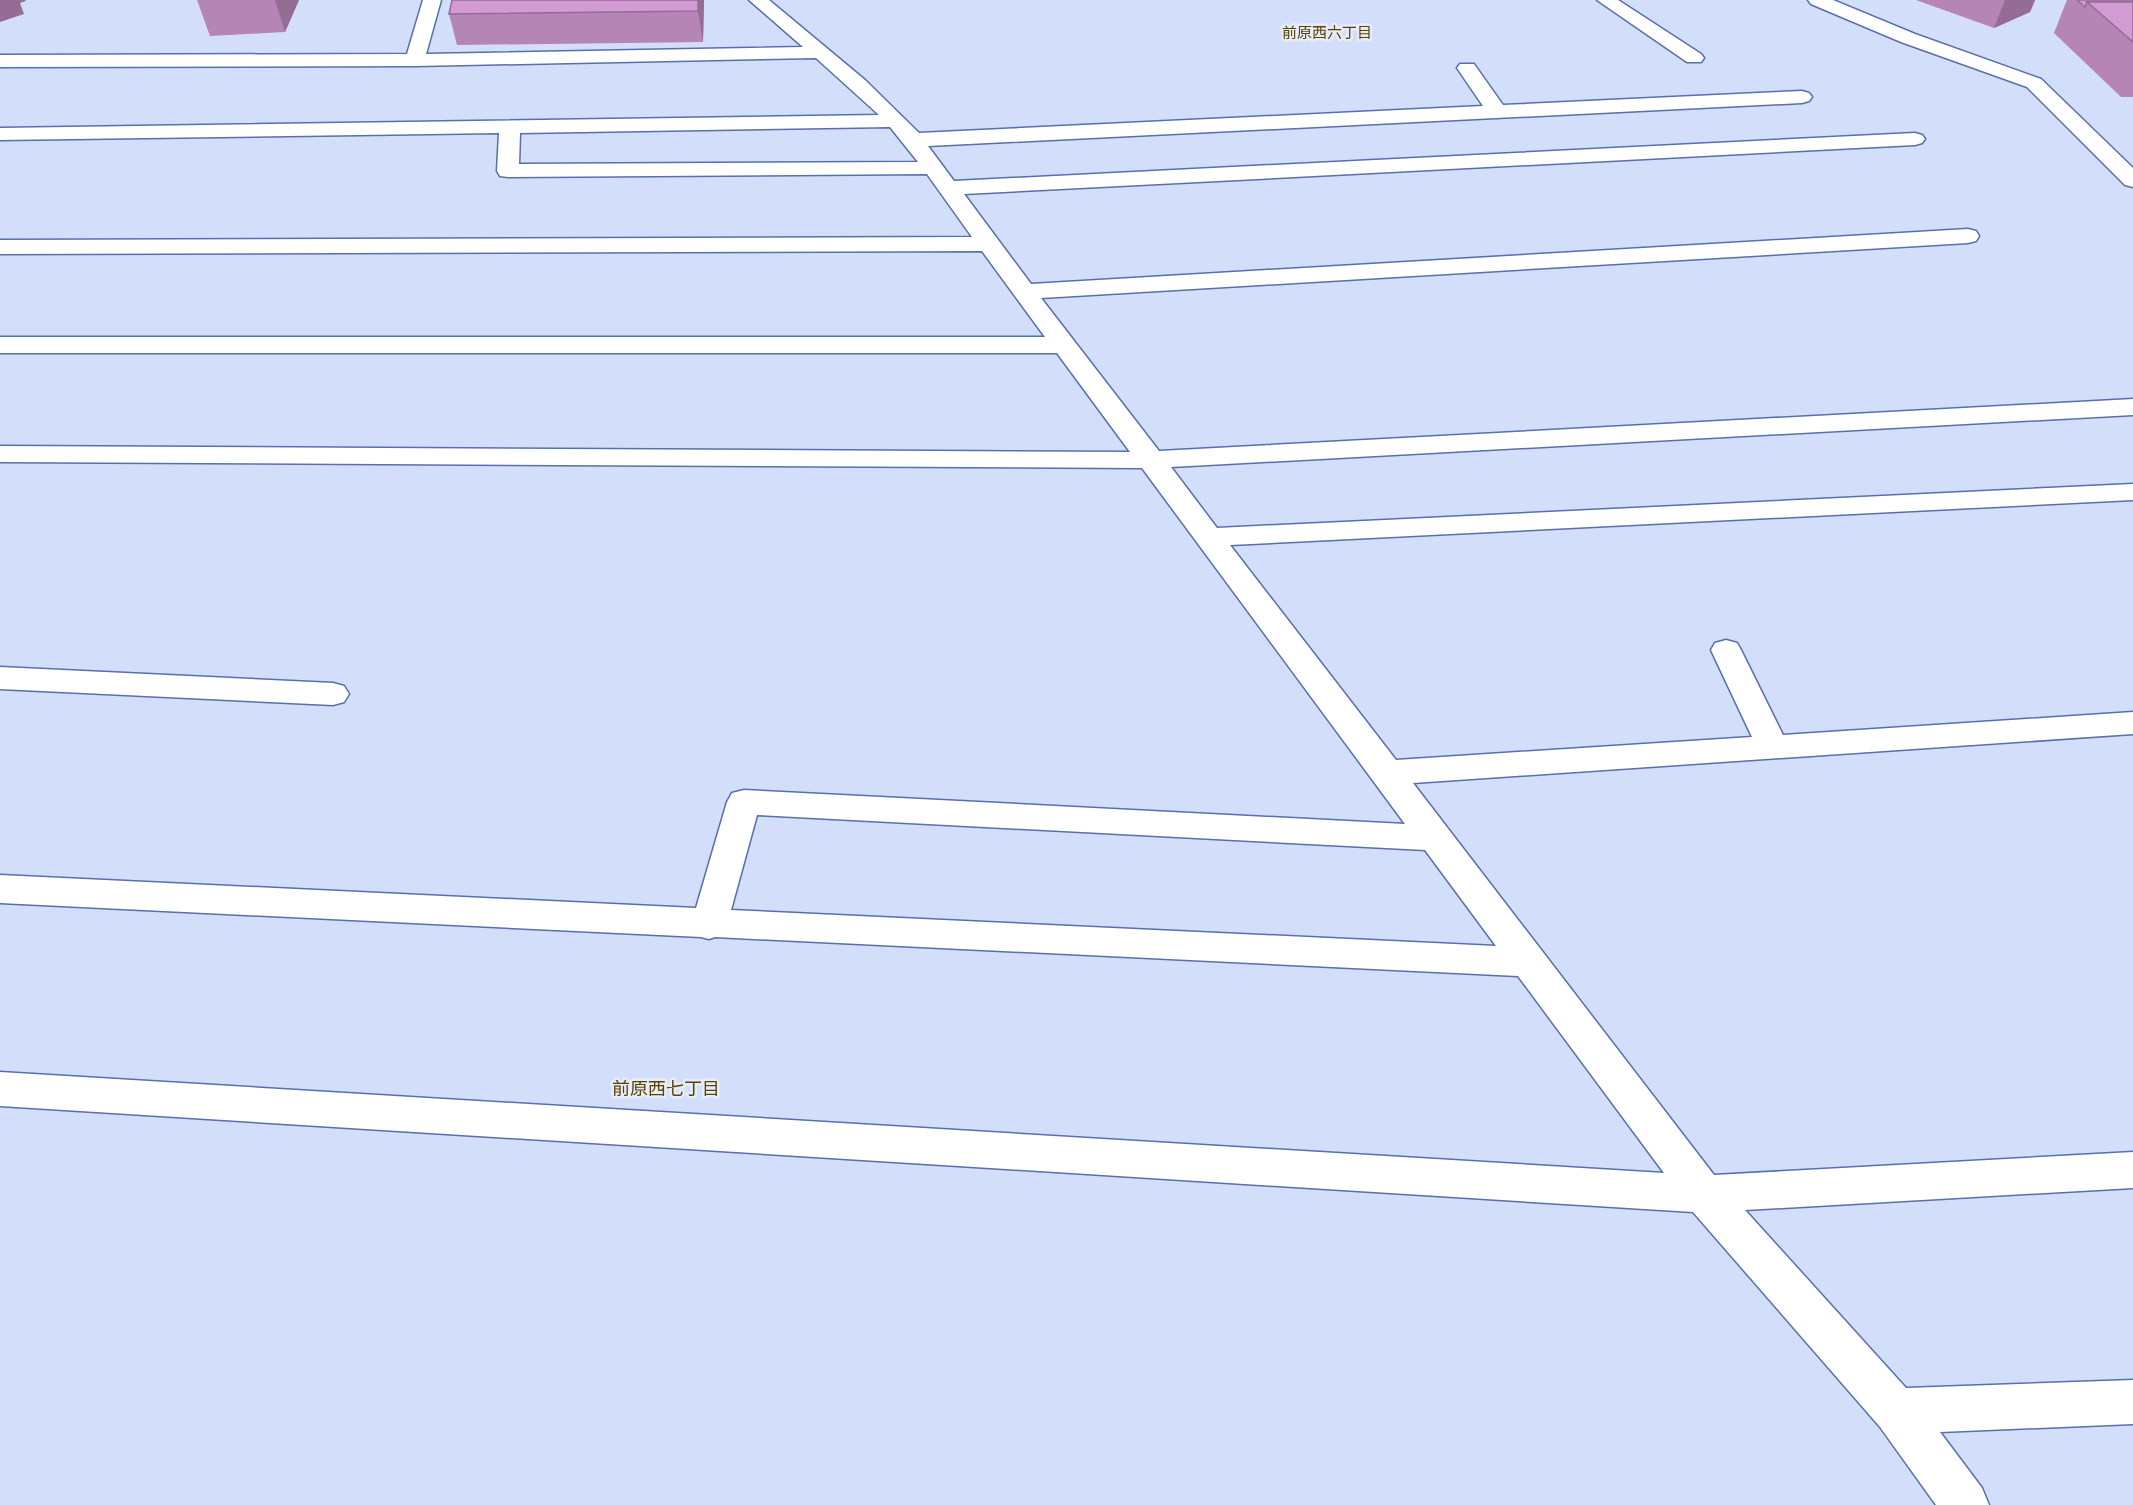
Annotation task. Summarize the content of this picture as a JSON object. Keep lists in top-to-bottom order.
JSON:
{
  "districts": ["前原西六丁目", "前原西七丁目"]
}
